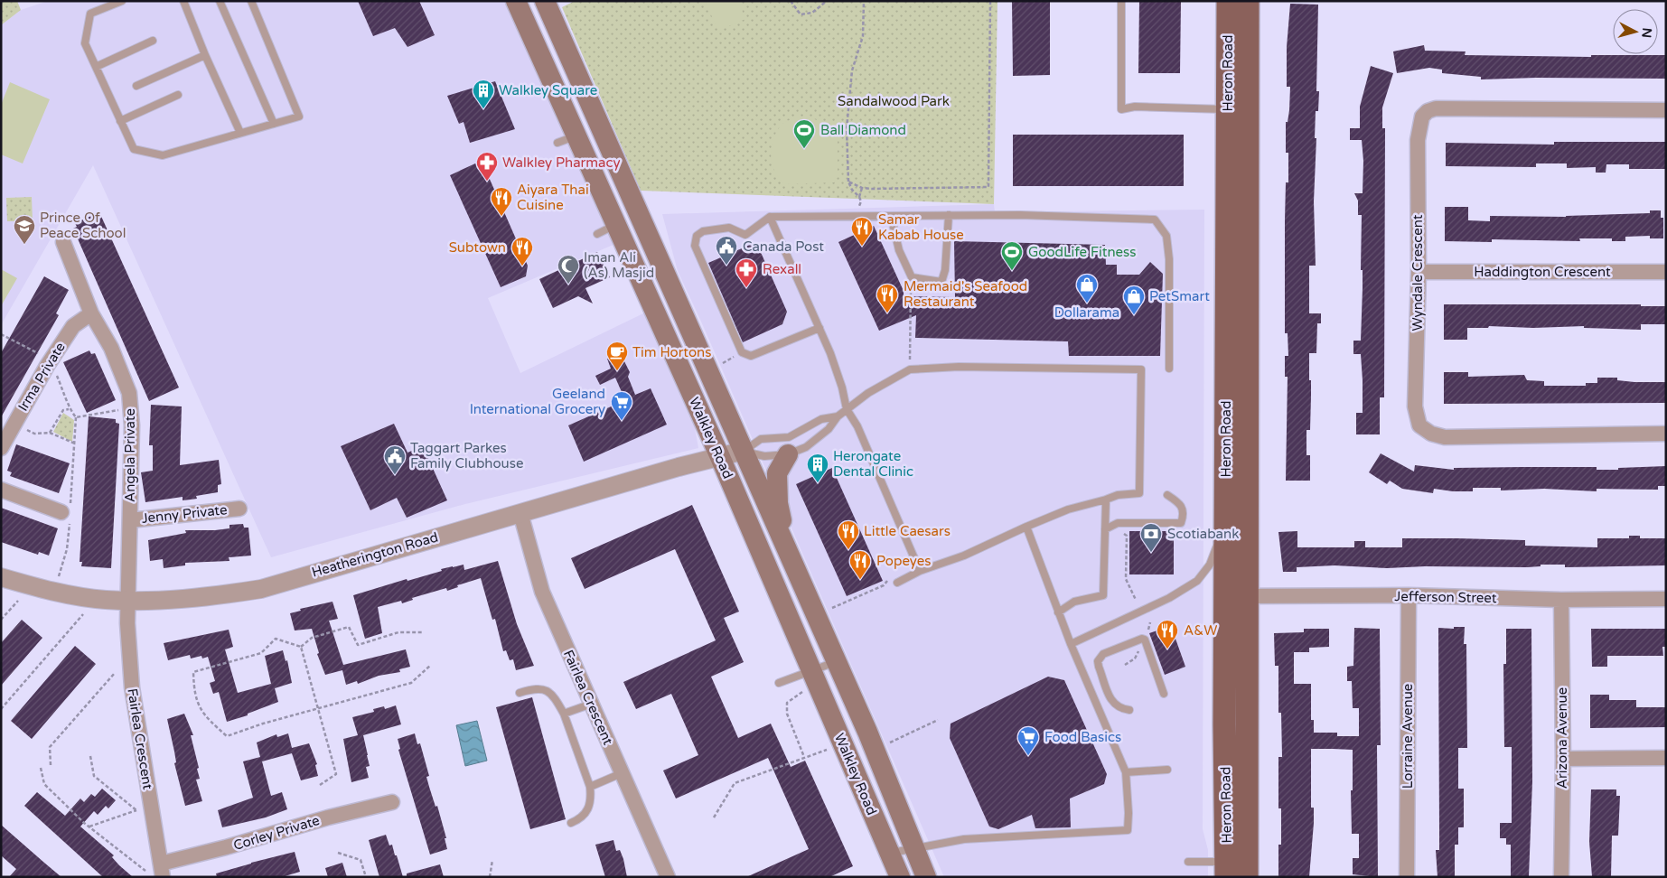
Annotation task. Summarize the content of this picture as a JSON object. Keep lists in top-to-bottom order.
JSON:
{
  "streets": {
    "main road": ["Heron Road", "Walkley Road"],
    "street": [
      "Haddington Crescent",
      "Wyndale Crescent",
      "Irma Private",
      "Angela Private",
      "Jenny Private",
      "Heatherington Road",
      "Jefferson Street",
      "Fairlea Crescent",
      "Lorraine Avenue",
      "Arizona Avenue",
      "Corley Private"
    ]
  },
  "crossings": [
    ["Heron Road", "Jefferson Street"],
    ["Haddington Crescent", "Wyndale Crescent"],
    ["Irma Private", "Angela Private"],
    ["Walkley Road", "Heatherington Road"],
    ["Angela Private", "Jenny Private"],
    ["Angela Private", "Heatherington Road"],
    ["Angela Private", "Fairlea Crescent"],
    ["Heatherington Road", "Fairlea Crescent"],
    ["Jefferson Street", "Lorraine Avenue"],
    ["Jefferson Street", "Arizona Avenue"],
    ["Fairlea Crescent", "Corley Private"]
  ],
  "parks": ["Sandalwood Park"],
  "places": {
    "building": ["Walkley Square", "Herongate Dental Clinic"],
    "sports": ["Ball Diamond", "GoodLife Fitness"],
    "pharmacy": ["Walkley Pharmacy", "Rexall"],
    "restaurant": [
      "Aiyara Thai Cuisine",
      "Samar Kabab House",
      "Subtown",
      "Mermaid's Seafood Restaurant",
      "Little Caesars",
      "Popeyes",
      "A&W"
    ],
    "school or university": ["Prince Of Peace School"],
    "public building": ["Canada Post", "Taggart Parkes Family Clubhouse"],
    "mosque": ["Iman Ali (As) Masjid"],
    "shop": ["Dollarama", "PetSmart"],
    "cafe": ["Tim Hortons"],
    "supermarket": ["Geeland International Grocery", "Food Basics"],
    "bank": ["Scotiabank"]
  },
  "north": "right"
}
